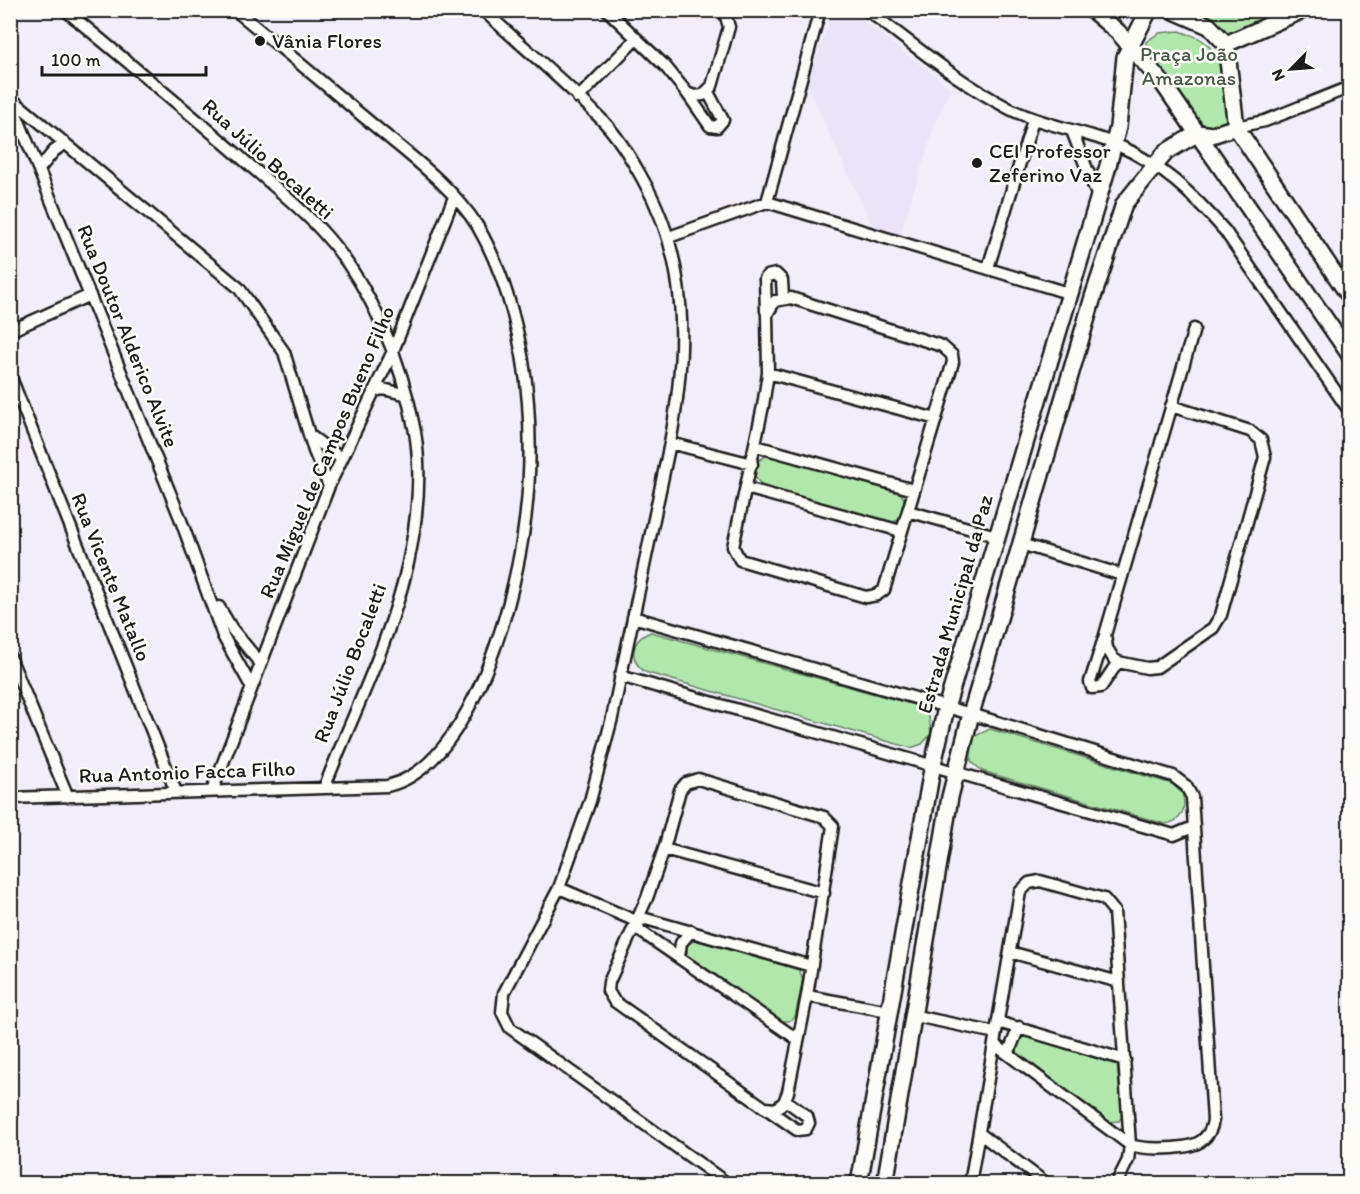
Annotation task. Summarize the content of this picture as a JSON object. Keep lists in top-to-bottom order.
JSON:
{
  "streets": {
    "street": [
      "Rua Júlio Bocaletti",
      "Rua Doutor Alderico Alvite",
      "Rua Miguel de Campos Bueno Filho",
      "Rua Vicente Matallo",
      "Estrada Municipal da Paz",
      "Rua Antonio Facca Filho"
    ]
  },
  "crossings": [
    ["Rua Júlio Bocaletti", "Rua Miguel de Campos Bueno Filho"],
    ["Rua Júlio Bocaletti", "Rua Antonio Facca Filho"],
    ["Rua Doutor Alderico Alvite", "Rua Miguel de Campos Bueno Filho"],
    ["Rua Miguel de Campos Bueno Filho", "Rua Antonio Facca Filho"],
    ["Rua Vicente Matallo", "Rua Antonio Facca Filho"]
  ],
  "parks": ["Praça João Amazonas"],
  "places": ["Vânia Flores", "CEI Professor Zeferino Vaz"],
  "scale_bar": "100 m",
  "north": "bottom left"
}
